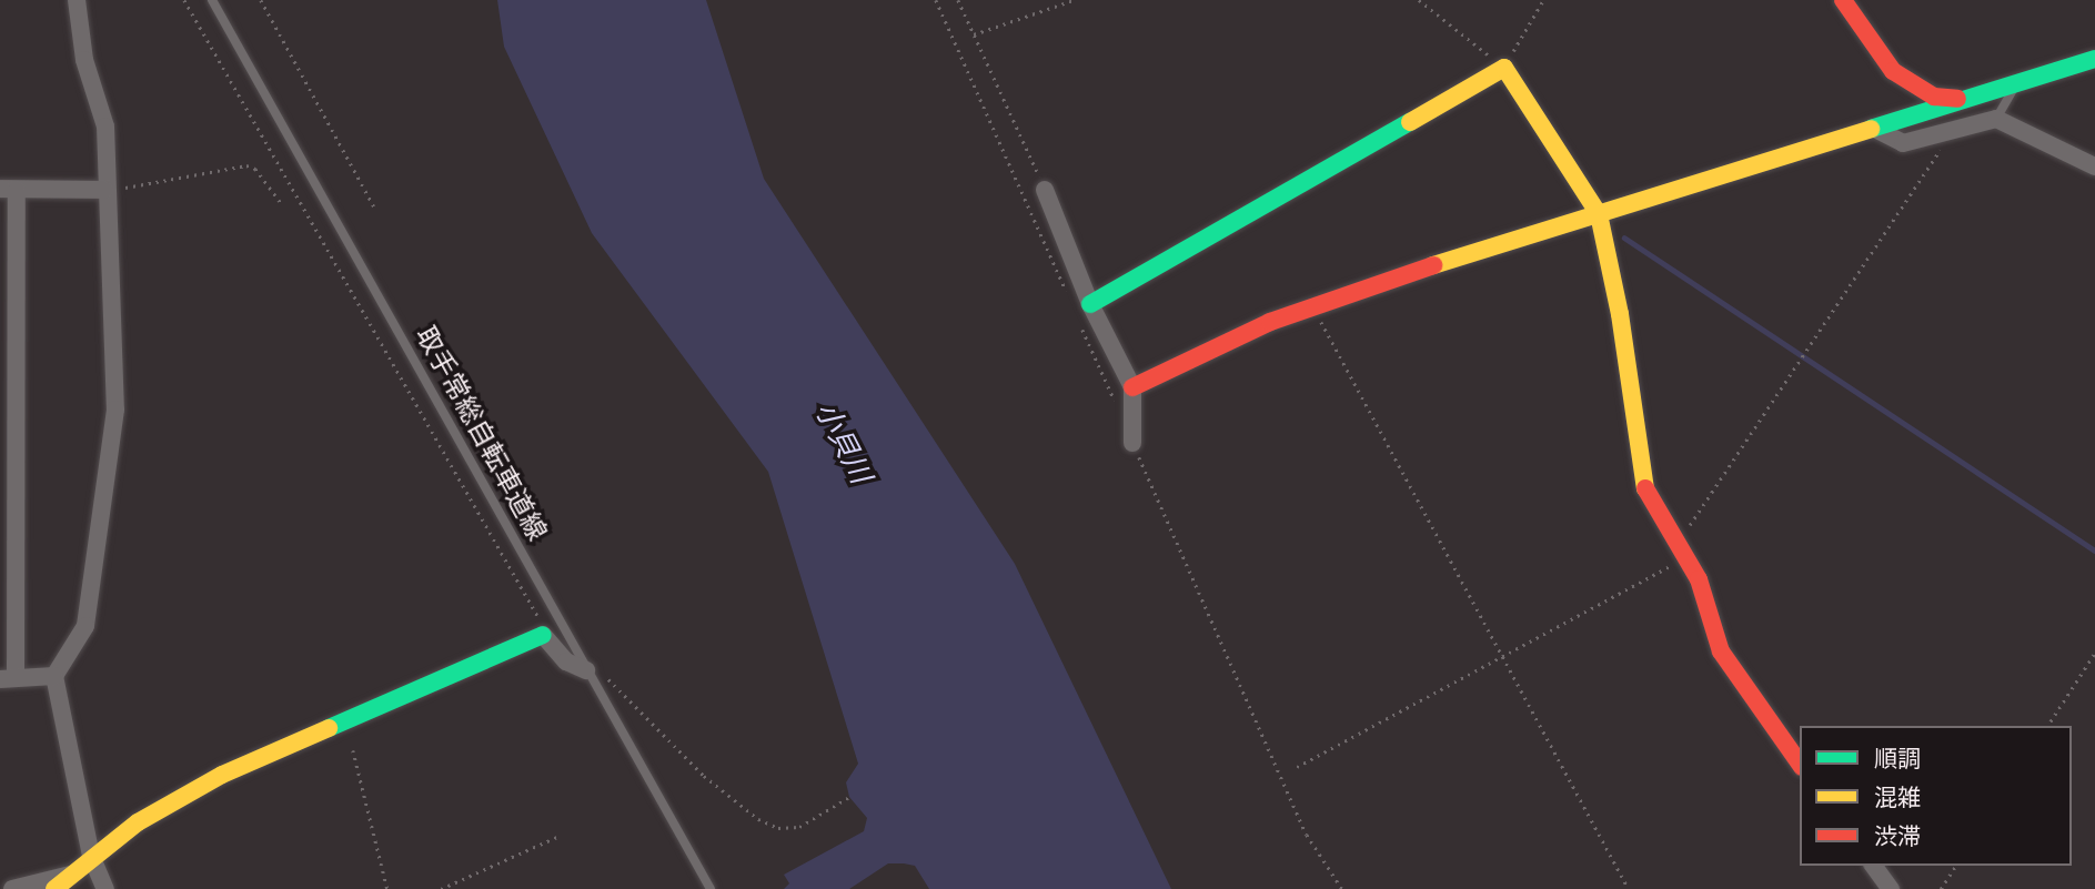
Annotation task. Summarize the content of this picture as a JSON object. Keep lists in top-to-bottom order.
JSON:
{
  "streets": {
    "lane": ["取手常総自転車道線"]
  },
  "water": ["小貝川"],
  "legend": ["順調", "混雑", "渋滞"]
}
